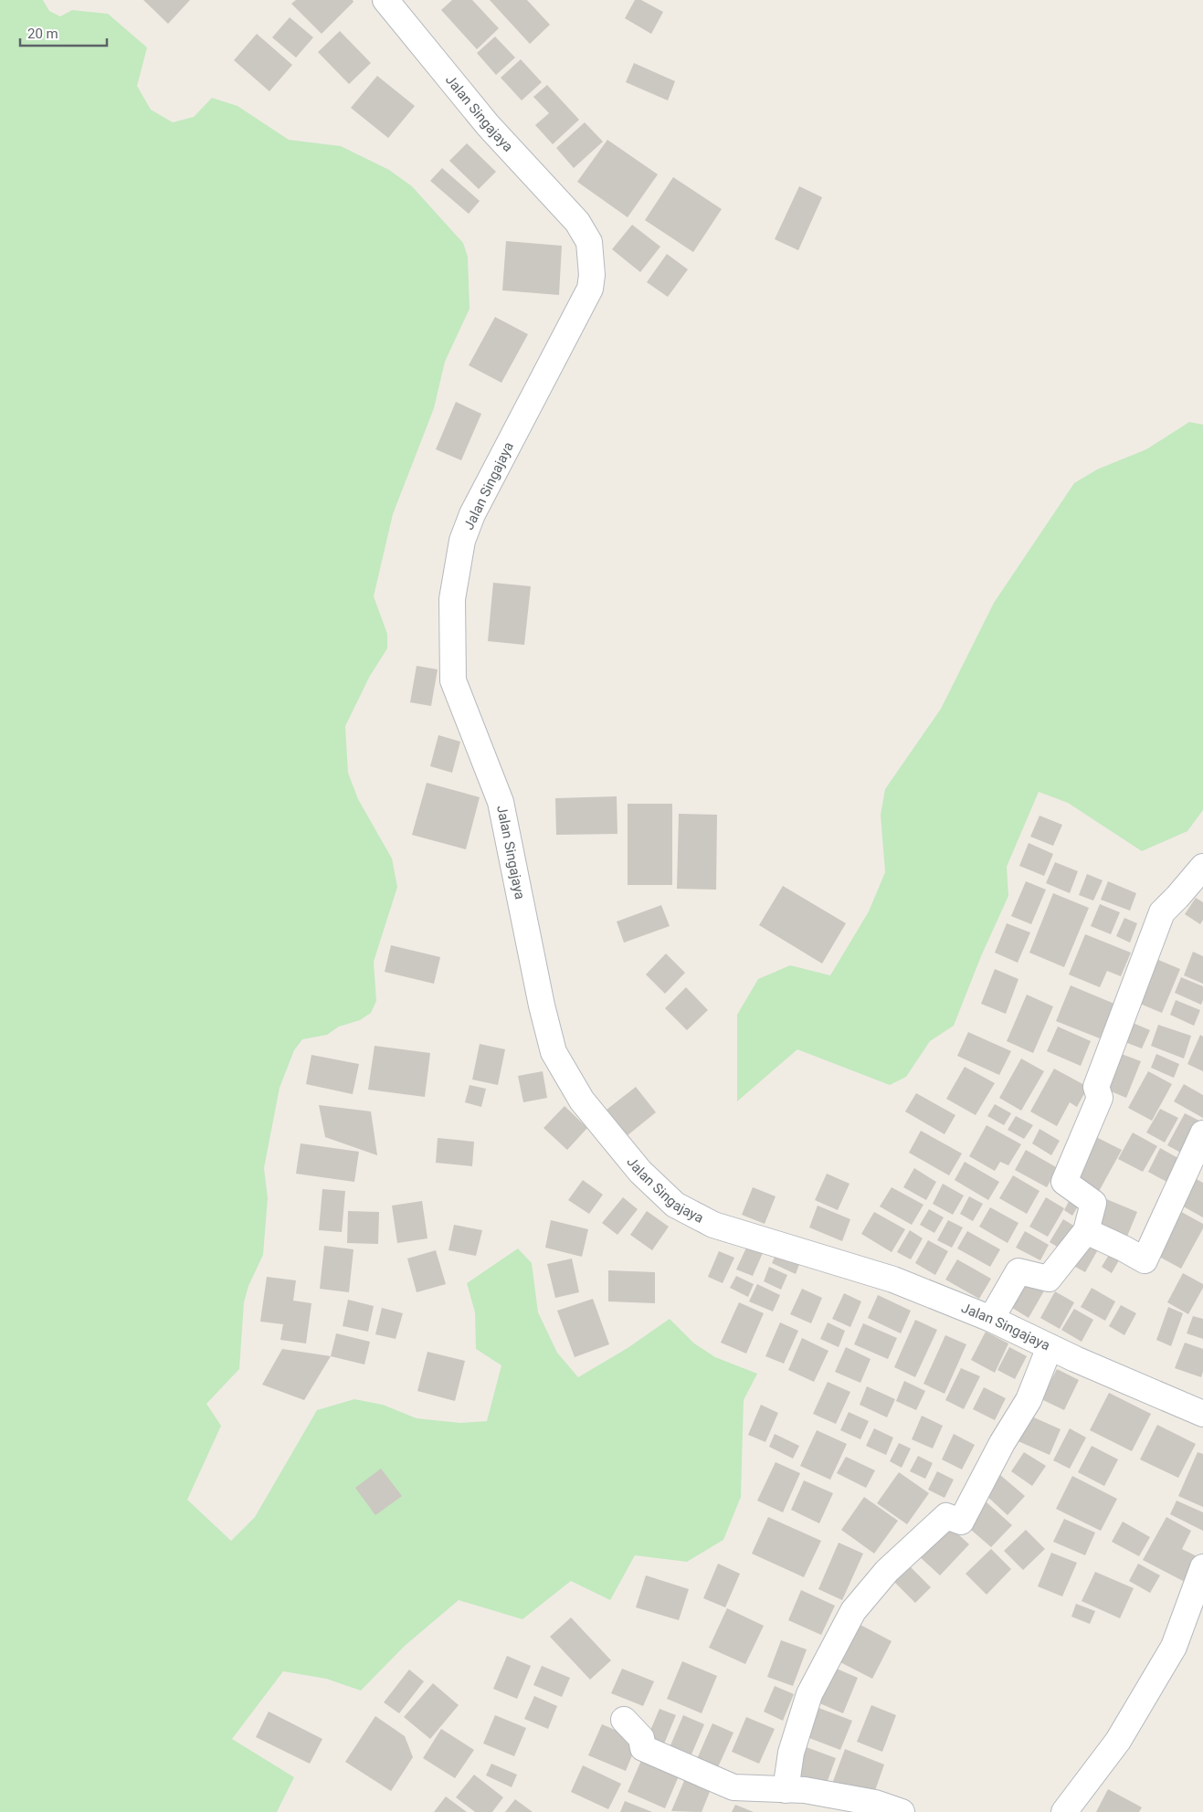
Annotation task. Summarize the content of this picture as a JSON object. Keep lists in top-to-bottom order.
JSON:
{
  "streets": {
    "street": ["Jalan Singajaya"]
  },
  "scale_bar": "20 m"
}
